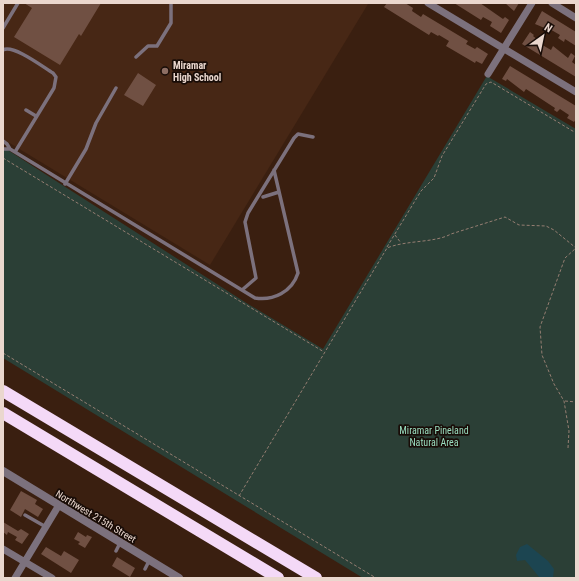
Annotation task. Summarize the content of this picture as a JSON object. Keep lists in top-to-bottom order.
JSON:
{
  "streets": {
    "street": ["Northwest 215th Street"]
  },
  "parks": ["Miramar Pineland Natural Area"],
  "places": ["Miramar High School"],
  "north": "top right"
}
